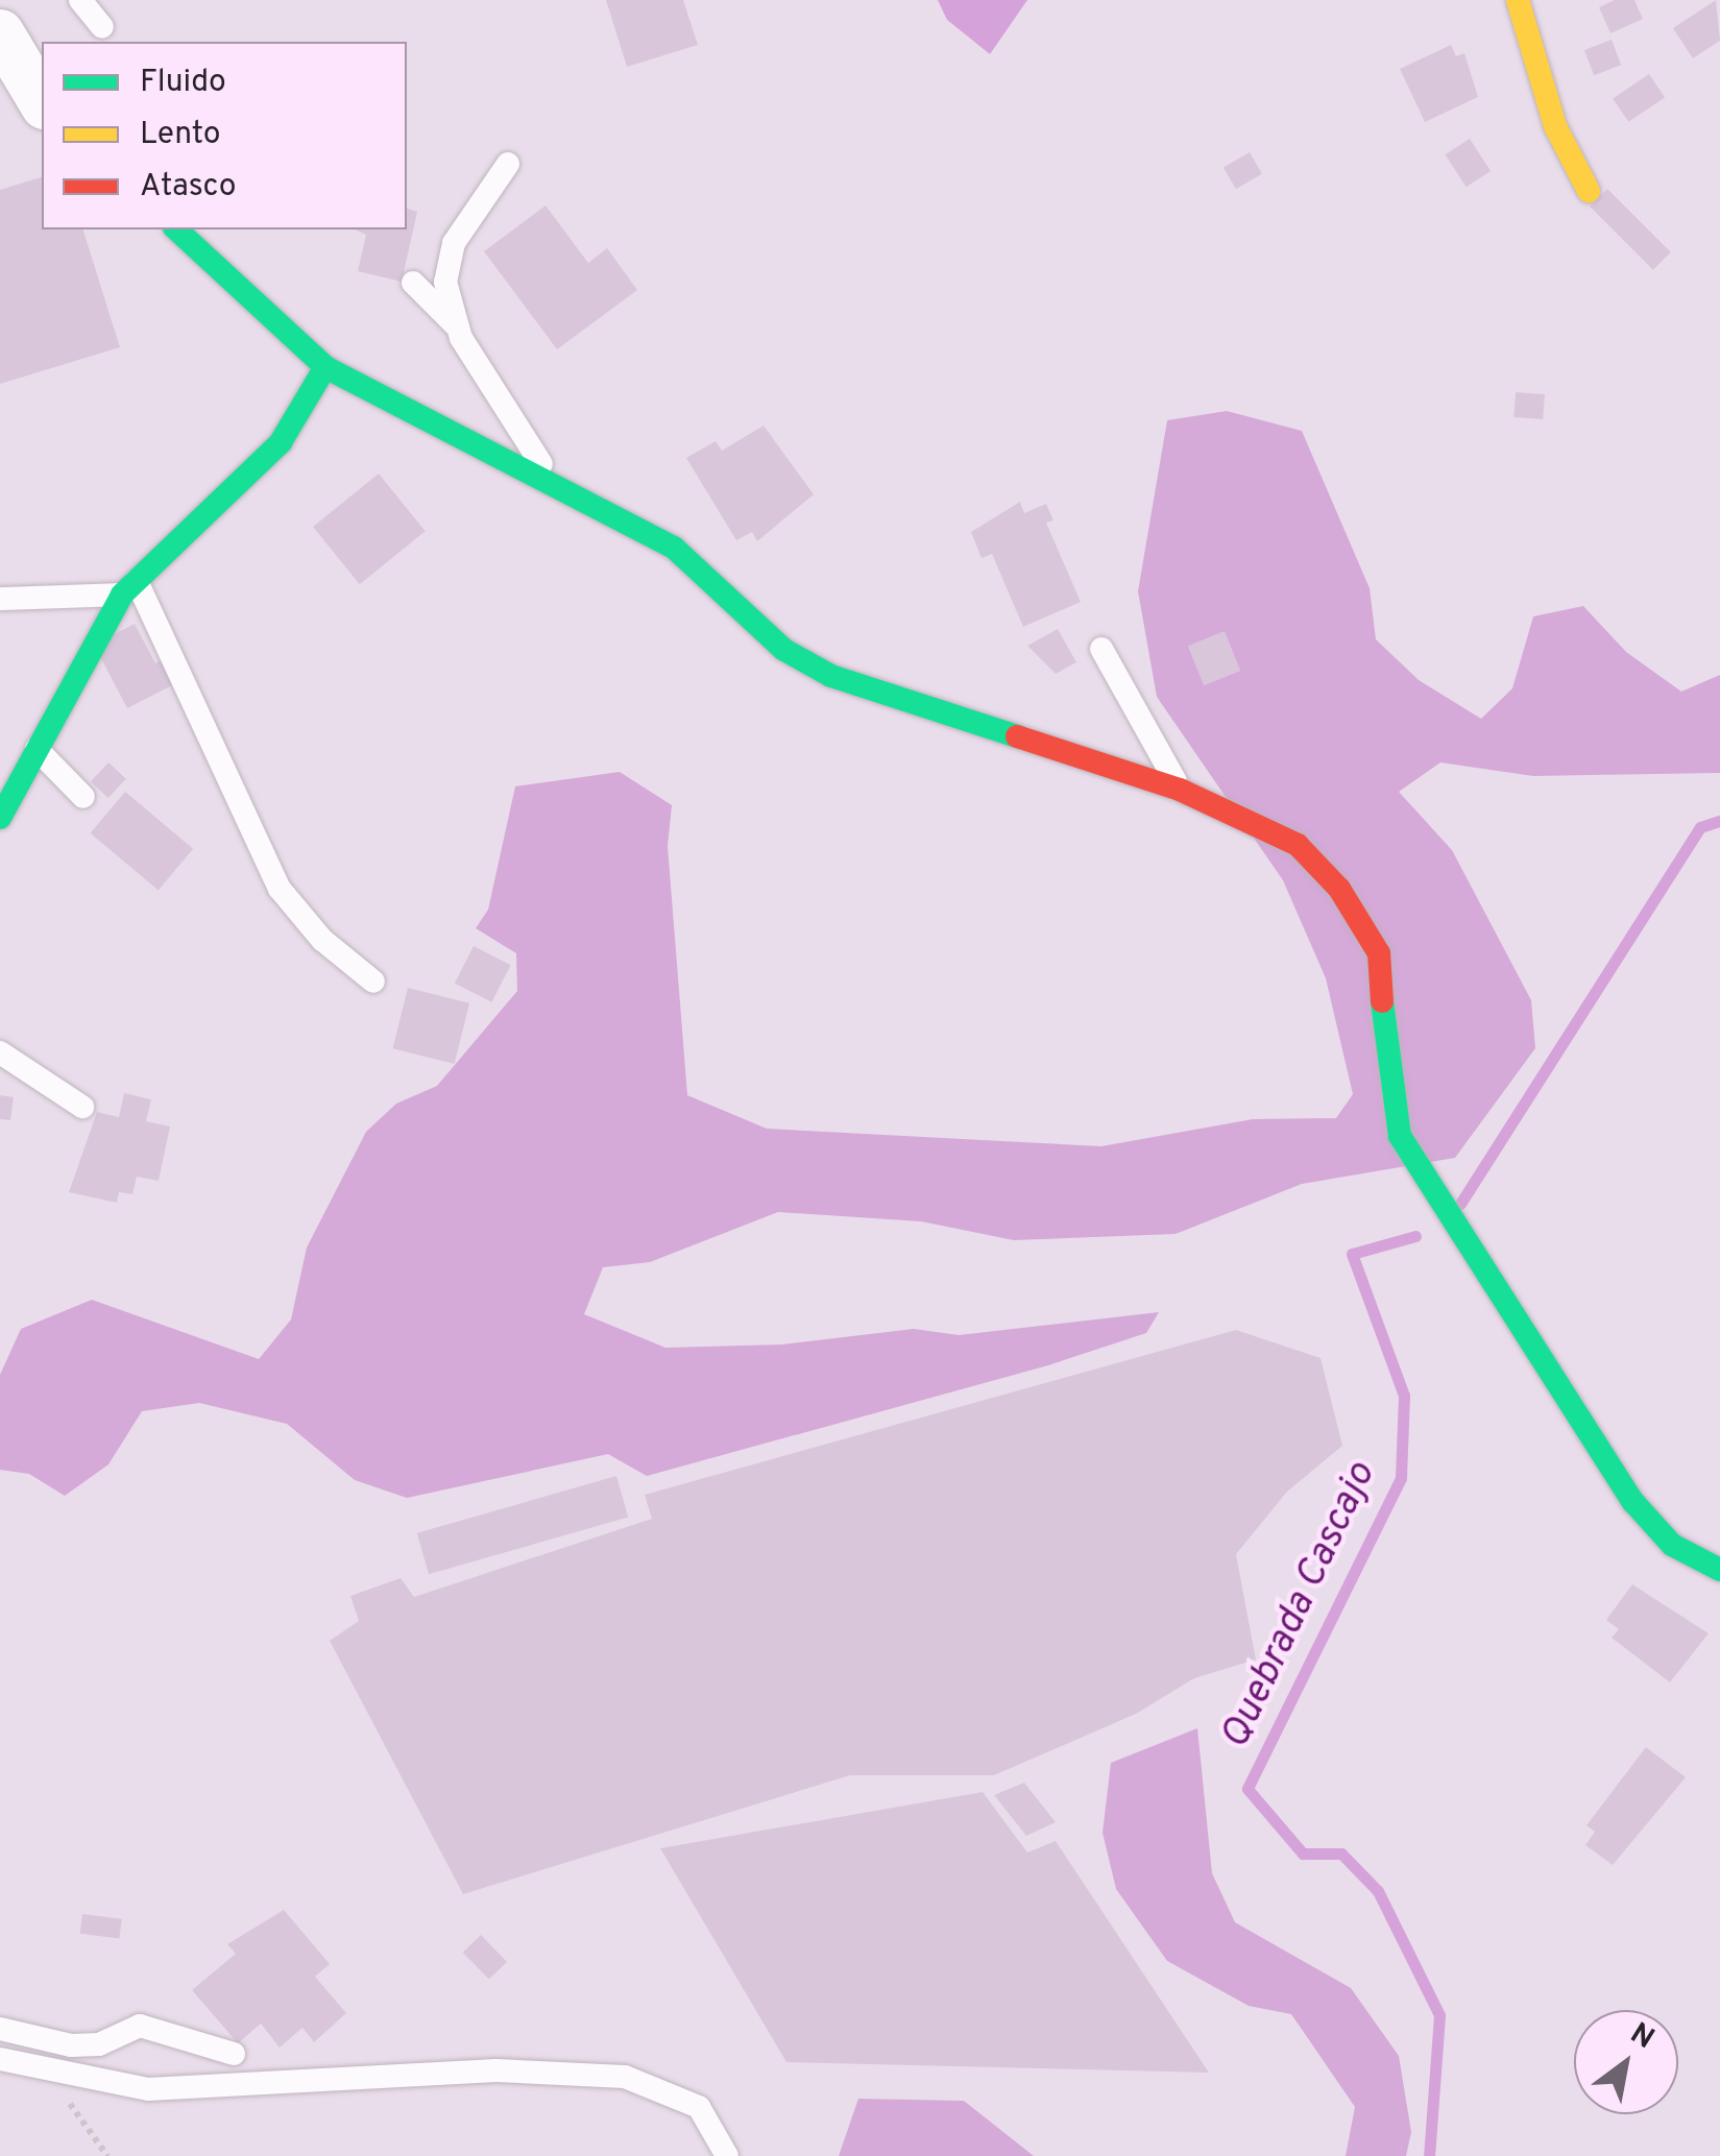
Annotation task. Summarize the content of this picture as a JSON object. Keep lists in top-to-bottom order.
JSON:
{
  "water": ["Quebrada Cascajo"],
  "legend": ["Fluido", "Lento", "Atasco"],
  "north": "top right"
}
